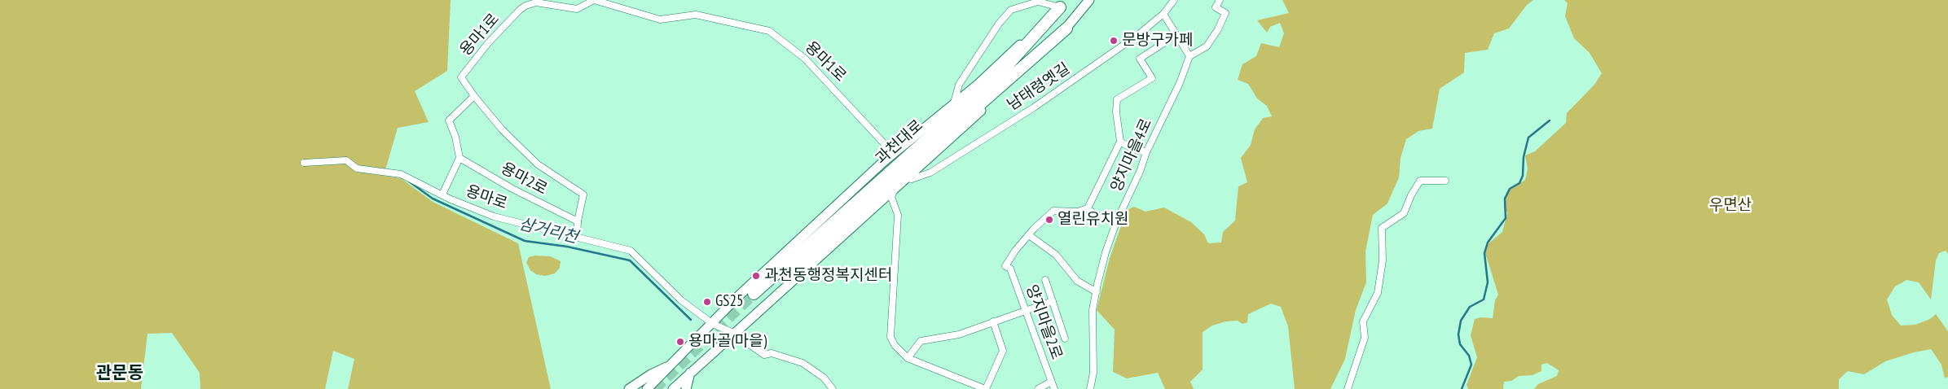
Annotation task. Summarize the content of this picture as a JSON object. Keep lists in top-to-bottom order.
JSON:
{
  "streets": {
    "highway": ["과천대로"],
    "street": [
      "용마1로",
      "남태령옛길",
      "양지마을4로",
      "용마2로",
      "용마로",
      "양지마을2로"
    ]
  },
  "crossings": [
    ["용마1로", "용마2로"],
    ["용마1로", "용마로"]
  ],
  "districts": ["관문동"],
  "water": ["삼거리천"],
  "parks": ["우면산"],
  "places": [
    "문방구카페",
    "열린유치원",
    "과천동행정복지센터",
    "GS25",
    "용마골(마을)"
  ]
}
